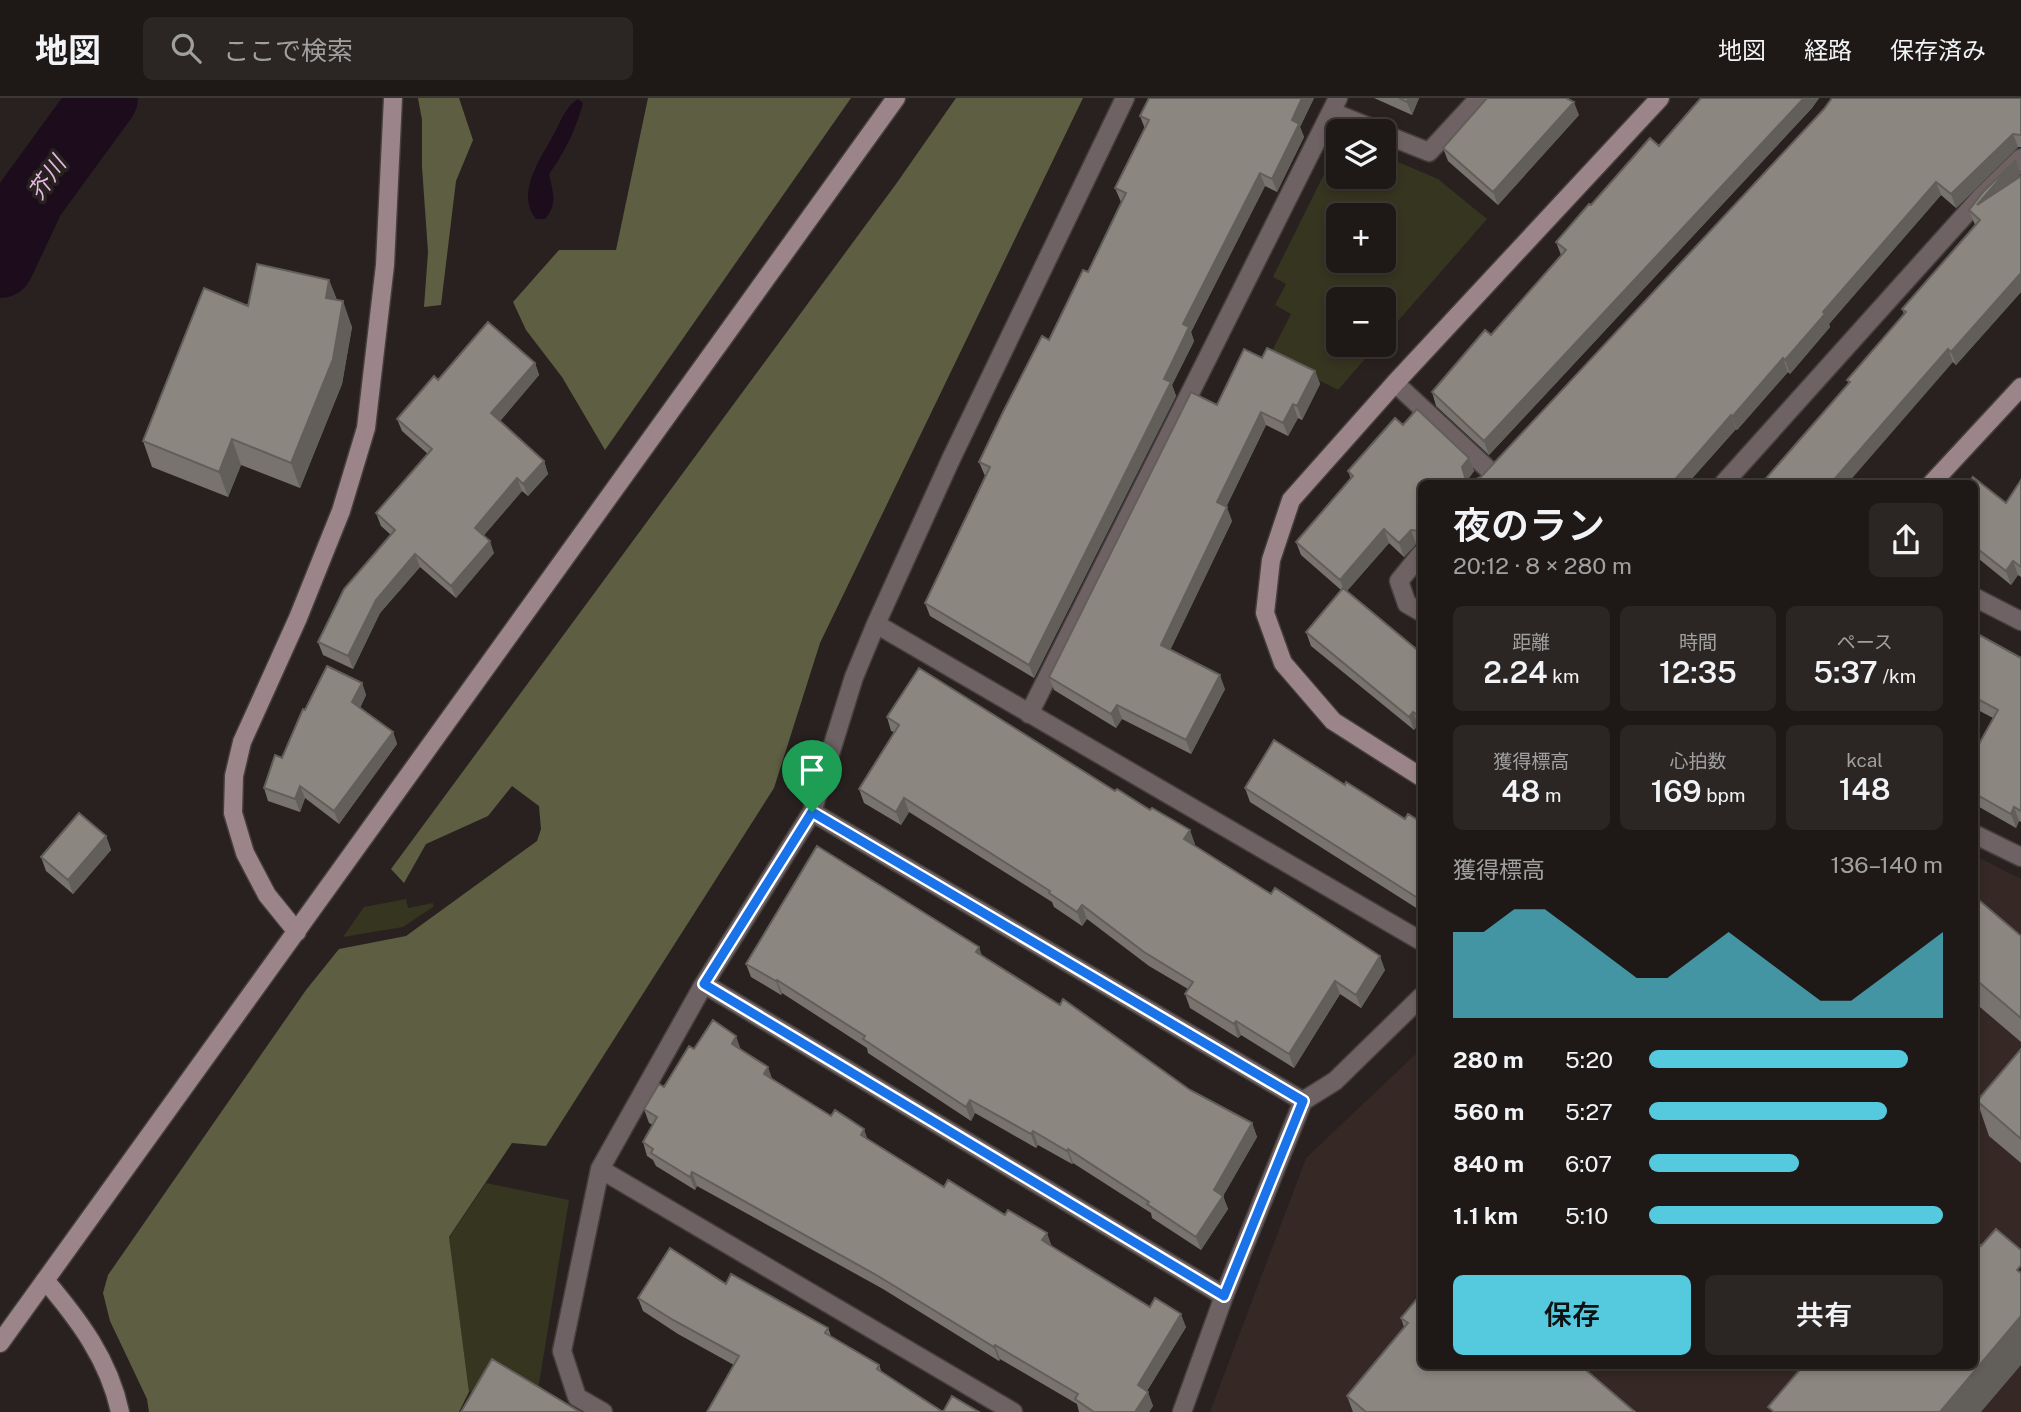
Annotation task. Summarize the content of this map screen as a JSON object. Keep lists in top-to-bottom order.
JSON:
{
  "water": ["芥川"],
  "page": {
    "header": "地図",
    "search": "ここで検索",
    "nav": ["地図", "経路", "保存済み"],
    "map_buttons": ["+", "−"],
    "heading": ["夜のラン", "20:12 · 8 × 280 m"],
    "stats": [
      ["距離", "2.24 km"],
      ["時間", "12:35"],
      ["ペース", "5:37 /km"],
      ["獲得標高", "48 m"],
      ["心拍数", "169 bpm"],
      ["kcal", "148"]
    ],
    "chart": ["獲得標高", "136–140 m"],
    "list": [
      {
        "name": "280 m",
        "note": "5:20"
      },
      {
        "name": "560 m",
        "note": "5:27"
      },
      {
        "name": "840 m",
        "note": "6:07"
      },
      {
        "name": "1.1 km",
        "note": "5:10"
      }
    ],
    "buttons": ["保存", "共有"]
  }
}
